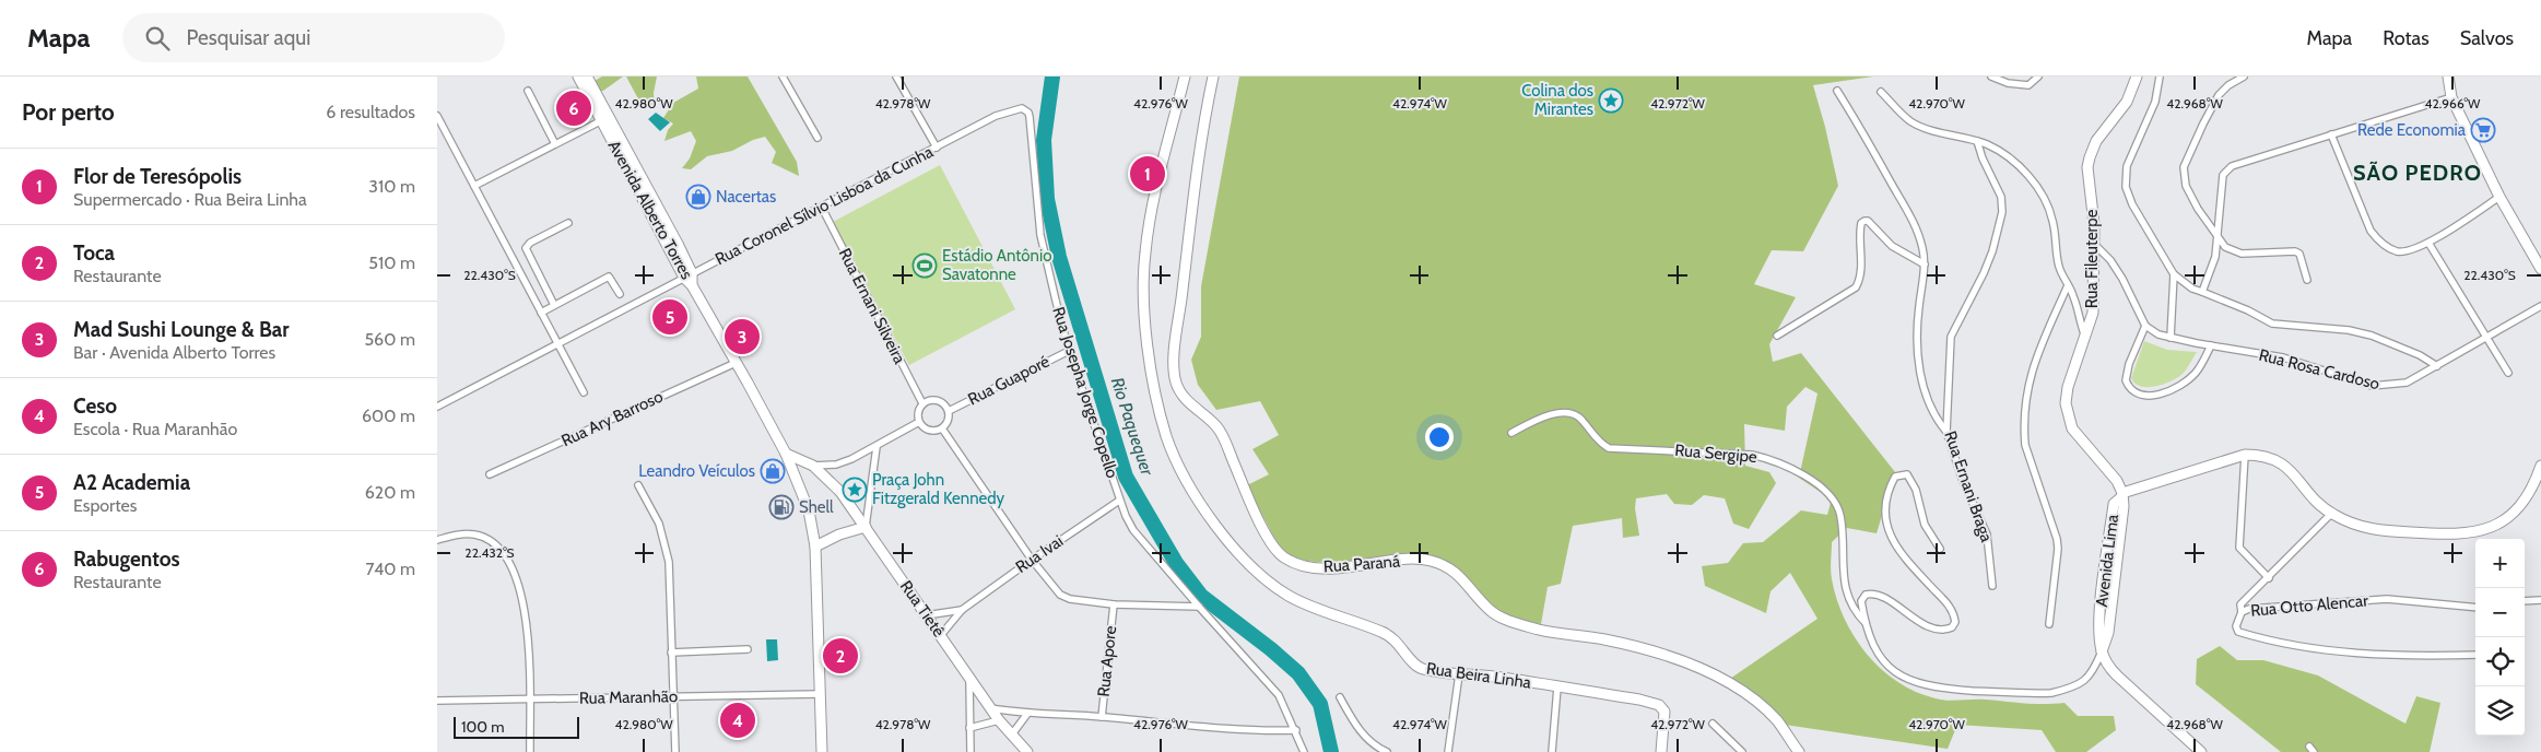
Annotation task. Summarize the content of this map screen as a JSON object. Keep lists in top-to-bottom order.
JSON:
{
  "streets": {
    "street": [
      "Rua Coronel Sílvio Lisboa da Cunha",
      "Avenida Alberto Torres",
      "Rua Fileuterpe",
      "Rua Ernani Silveira",
      "Rua Rosa Cardoso",
      "Rua Guaporé",
      "Rua Josepha Jorge Copello",
      "Rua Ary Barroso",
      "Rua Sergipe",
      "Rua Ernani Braga",
      "Rua Ivai",
      "Avenida Lima",
      "Rua Paraná",
      "Rua Otto Alencar",
      "Rua Tietê",
      "Rua Apore",
      "Rua Beira Linha",
      "Rua Maranhão"
    ]
  },
  "crossings": [
    ["Rua Coronel Sílvio Lisboa da Cunha", "Avenida Alberto Torres"],
    ["Rua Coronel Sílvio Lisboa da Cunha", "Rua Ernani Silveira"],
    ["Rua Coronel Sílvio Lisboa da Cunha", "Rua Josepha Jorge Copello"],
    ["Avenida Alberto Torres", "Rua Ary Barroso"],
    ["Avenida Alberto Torres", "Rua Tietê"],
    ["Avenida Alberto Torres", "Rua Maranhão"],
    ["Rua Fileuterpe", "Avenida Lima"],
    ["Rua Ernani Silveira", "Rua Guaporé"],
    ["Rua Guaporé", "Rua Josepha Jorge Copello"],
    ["Rua Josepha Jorge Copello", "Rua Ivai"],
    ["Rua Sergipe", "Avenida Lima"],
    ["Rua Ivai", "Rua Tietê"]
  ],
  "districts": ["SÃO PEDRO"],
  "water": ["Rio Paquequer"],
  "places": {
    "place": ["Colina dos Mirantes", "Praça John Fitzgerald Kennedy"],
    "supermarket": ["Rede Economia"],
    "shop": ["Nacertas", "Leandro Veículos"],
    "sports": ["Estádio Antônio Savatonne"],
    "fuel station": ["Shell"]
  },
  "scale_bar": "100 m",
  "page": {
    "header": "Mapa",
    "search": "Pesquisar aqui",
    "nav": ["Mapa", "Rotas", "Salvos"],
    "heading": ["Por perto", "6 resultados"],
    "pins": [
      "6",
      "1",
      "5",
      "3",
      "2",
      "4"
    ],
    "list": [
      {
        "mark": "1",
        "name": "Flor de Teresópolis",
        "note": "Supermercado · Rua Beira Linha",
        "value": "310 m"
      },
      {
        "mark": "2",
        "name": "Toca",
        "note": "Restaurante",
        "value": "510 m"
      },
      {
        "mark": "3",
        "name": "Mad Sushi Lounge & Bar",
        "note": "Bar · Avenida Alberto Torres",
        "value": "560 m"
      },
      {
        "mark": "4",
        "name": "Ceso",
        "note": "Escola · Rua Maranhão",
        "value": "600 m"
      },
      {
        "mark": "5",
        "name": "A2 Academia",
        "note": "Esportes",
        "value": "620 m"
      },
      {
        "mark": "6",
        "name": "Rabugentos",
        "note": "Restaurante",
        "value": "740 m"
      }
    ],
    "map_buttons": ["+", "−"],
    "scale": "100 m"
  },
  "coordinates": [
    "42.980°W",
    "42.978°W",
    "42.976°W",
    "42.974°W",
    "42.972°W",
    "42.970°W",
    "42.968°W",
    "42.966°W",
    "22.430°S",
    "22.432°S"
  ]
}
